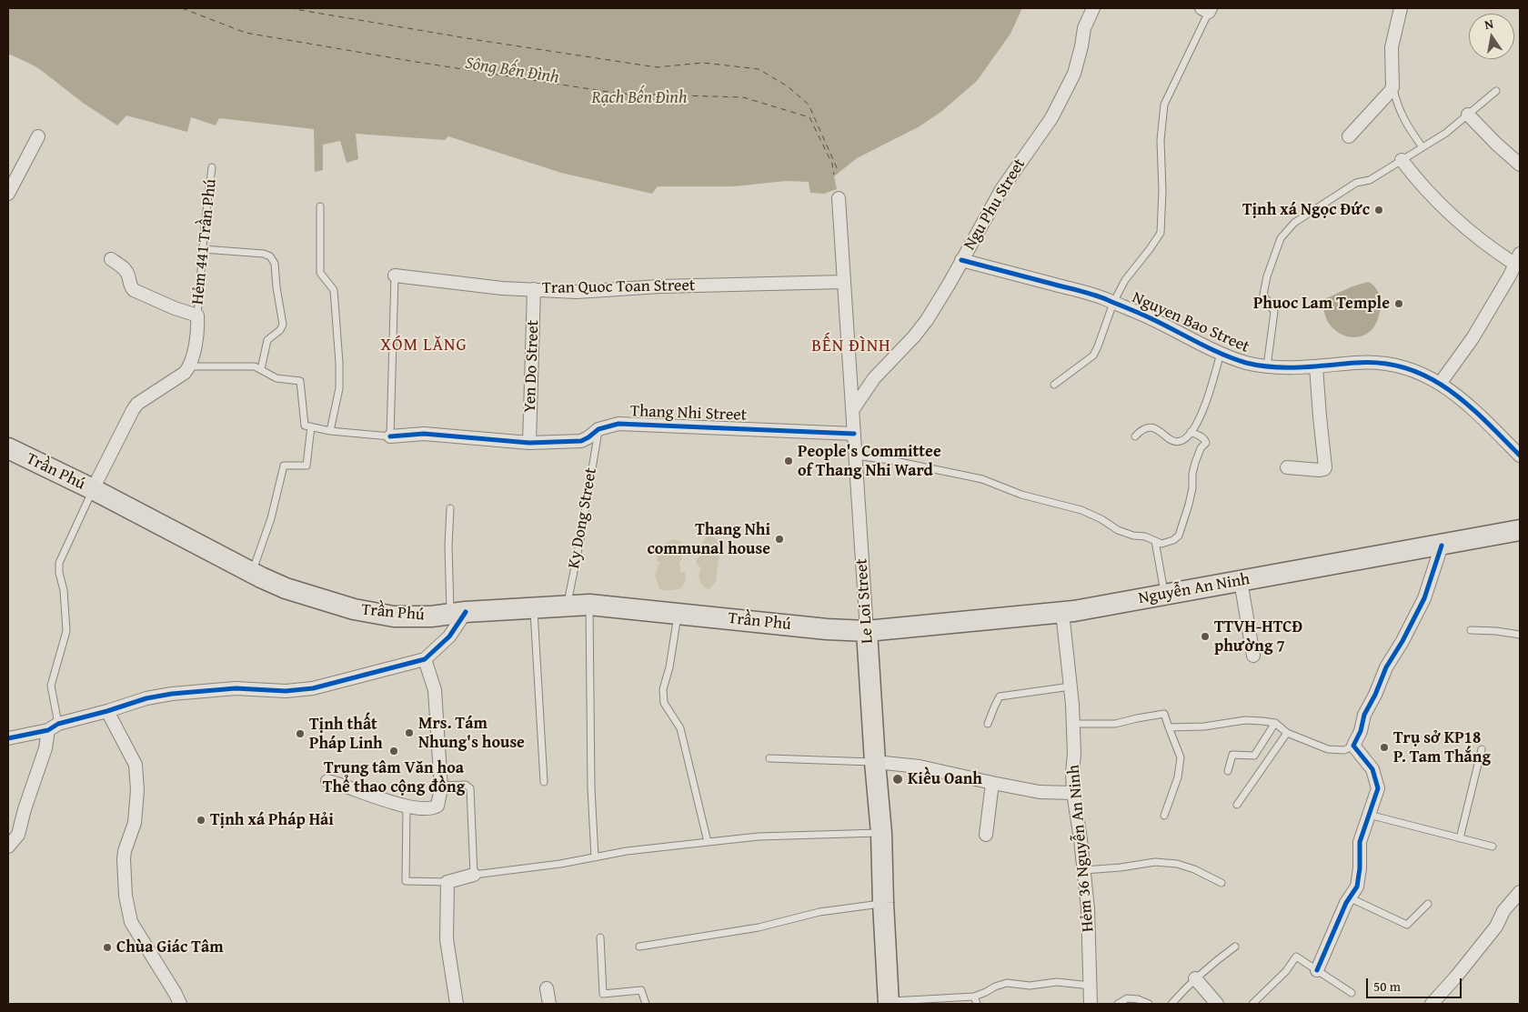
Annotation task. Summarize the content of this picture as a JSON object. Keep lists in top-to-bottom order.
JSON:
{
  "streets": {
    "main road": ["Trần Phú", "Nguyễn An Ninh", "Le Loi Street"],
    "street": [
      "Ngu Phu Street",
      "Tran Quoc Toan Street",
      "Nguyen Bao Street",
      "Yen Do Street",
      "Thang Nhi Street",
      "Hẻm 36 Nguyễn An Ninh"
    ],
    "lane": ["Hẻm 441 Trần Phú", "Ky Dong Street"]
  },
  "crossings": [
    ["Ngu Phu Street", "Nguyen Bao Street"],
    ["Ngu Phu Street", "Le Loi Street"],
    ["Tran Quoc Toan Street", "Yen Do Street"],
    ["Tran Quoc Toan Street", "Le Loi Street"],
    ["Yen Do Street", "Thang Nhi Street"],
    ["Thang Nhi Street", "Ky Dong Street"],
    ["Thang Nhi Street", "Le Loi Street"],
    ["Trần Phú", "Ky Dong Street"],
    ["Trần Phú", "Nguyễn An Ninh"],
    ["Trần Phú", "Le Loi Street"],
    ["Nguyễn An Ninh", "Le Loi Street"],
    ["Nguyễn An Ninh", "Hẻm 36 Nguyễn An Ninh"]
  ],
  "districts": ["XÓM LĂNG", "BẾN ĐÌNH"],
  "water": ["Sông Bến Đình", "Rạch Bến Đình"],
  "places": [
    "Tịnh xá Ngọc Đức",
    "Phuoc Lam Temple",
    "People's Committee of Thang Nhi Ward",
    "Thang Nhi communal house",
    "TTVH-HTCĐ phường 7",
    "Mrs. Tám Nhung's house",
    "Tịnh thất Pháp Linh",
    "Trụ sở KP18 P. Tam Thắng",
    "Trung tâm Văn hoa Thể thao cộng đồng",
    "Kiều Oanh",
    "Tịnh xá Pháp Hải",
    "Chùa Giác Tâm"
  ],
  "scale_bar": "50 m",
  "north": "top"
}
